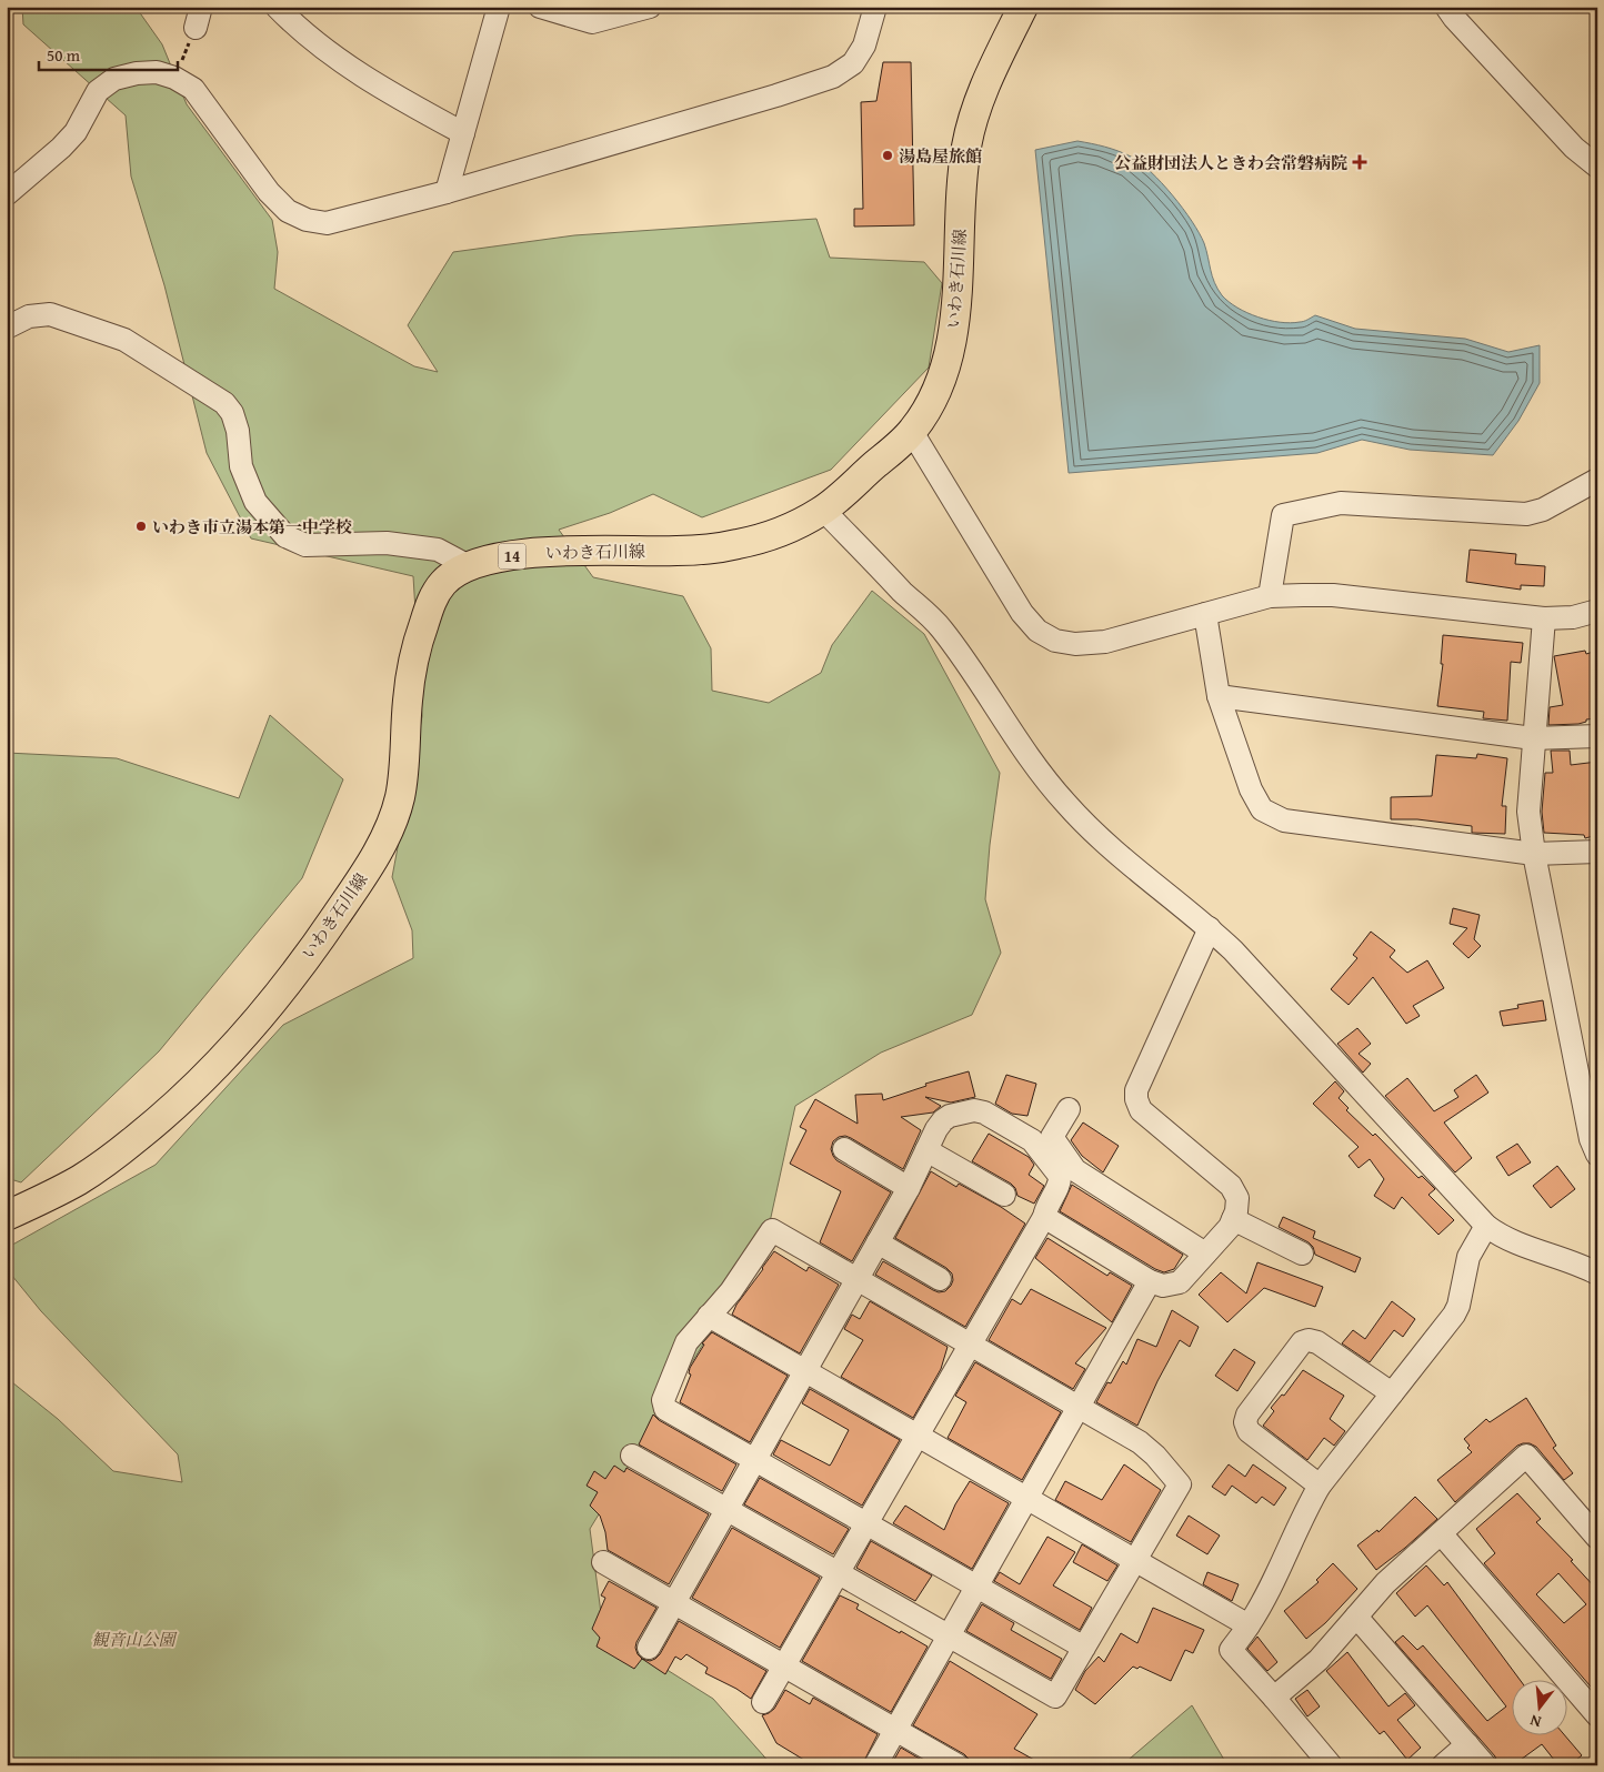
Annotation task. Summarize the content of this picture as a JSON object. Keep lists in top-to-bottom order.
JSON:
{
  "streets": {
    "main road": ["いわき石川線", "14"]
  },
  "parks": ["観音山公園"],
  "places": {
    "other": ["湯島屋旅館", "いわき市立湯本第一中学校"],
    "health": ["公益財団法人ときわ会常磐病院"]
  },
  "scale_bar": "50 m",
  "north": "bottom"
}
